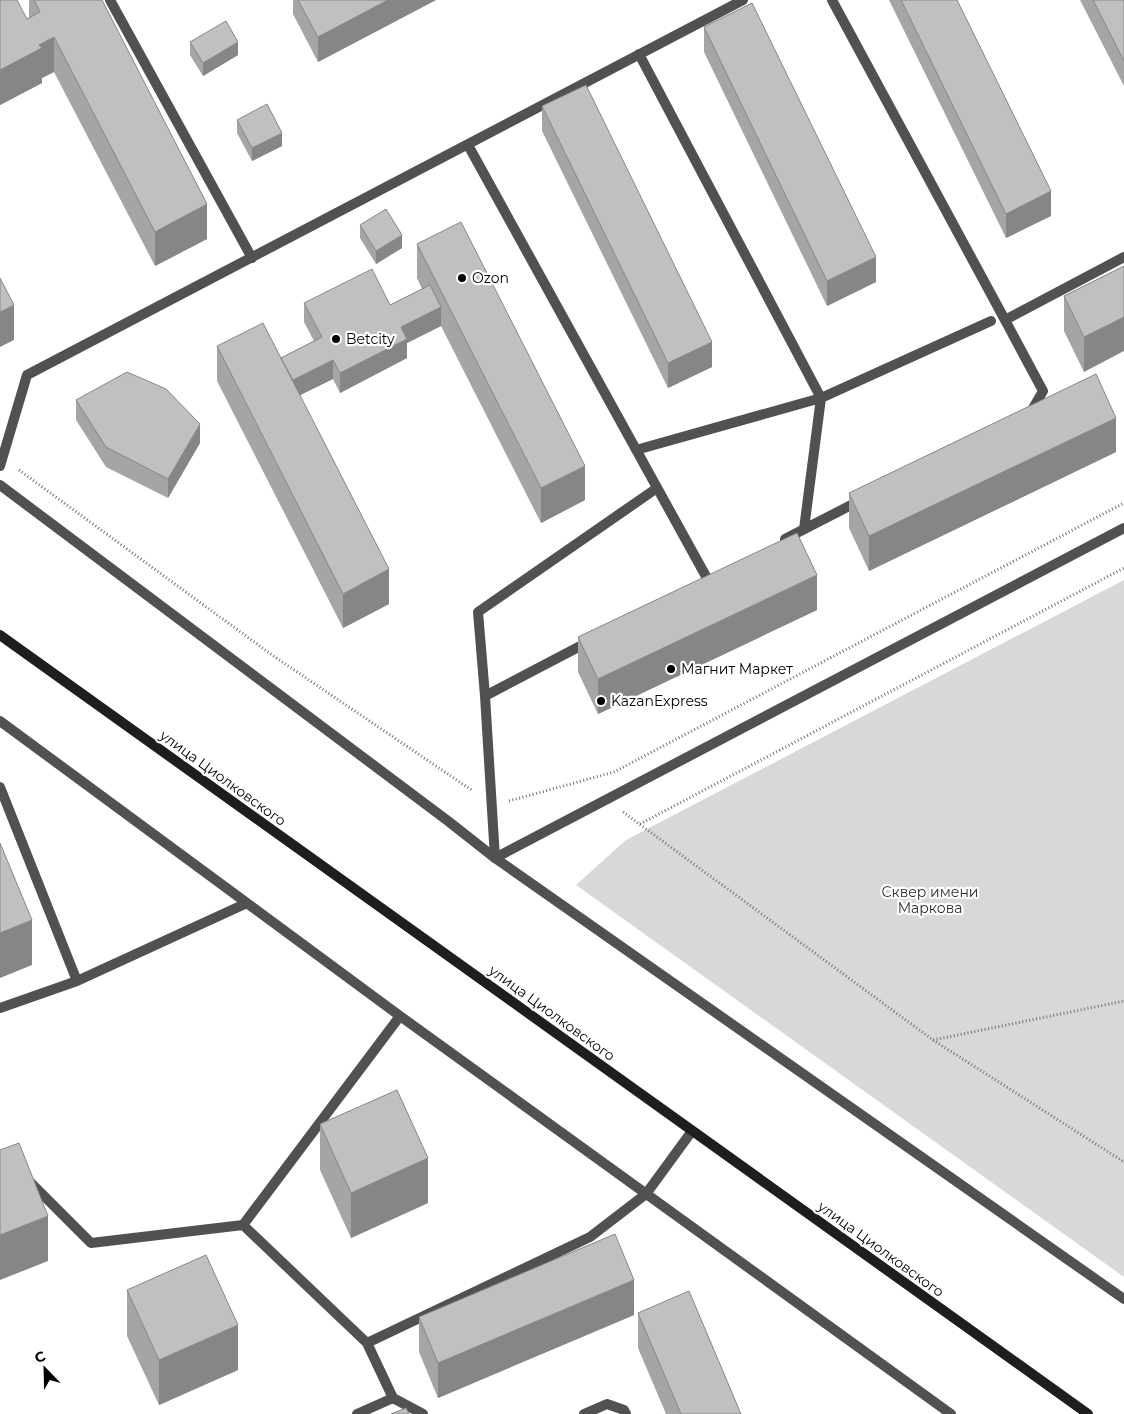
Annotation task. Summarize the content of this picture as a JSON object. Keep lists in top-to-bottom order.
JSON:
{
  "streets": {
    "main road": ["улица Циолковского"]
  },
  "parks": ["Сквер имени Маркова"],
  "places": [
    "Ozon",
    "Betcity",
    "Магнит Маркет",
    "KazanExpress"
  ],
  "north": "top left"
}
